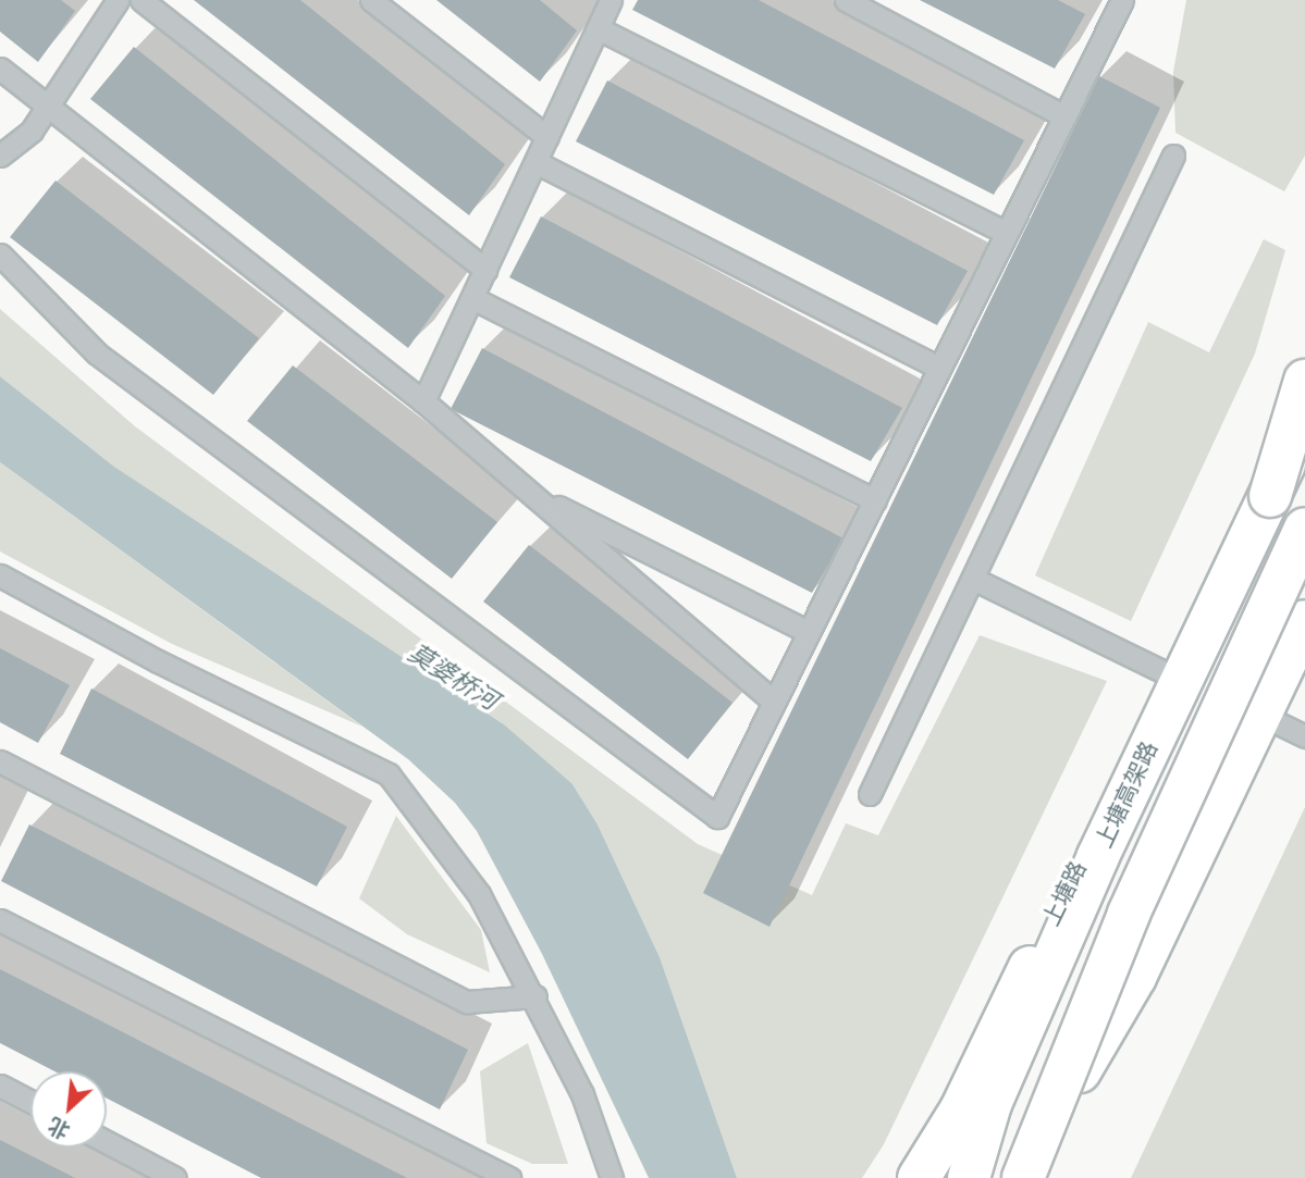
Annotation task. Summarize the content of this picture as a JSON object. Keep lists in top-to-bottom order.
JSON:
{
  "streets": {
    "main road": ["上塘高架路", "上塘路"]
  },
  "water": ["莫婆桥河"],
  "north": "bottom left"
}
